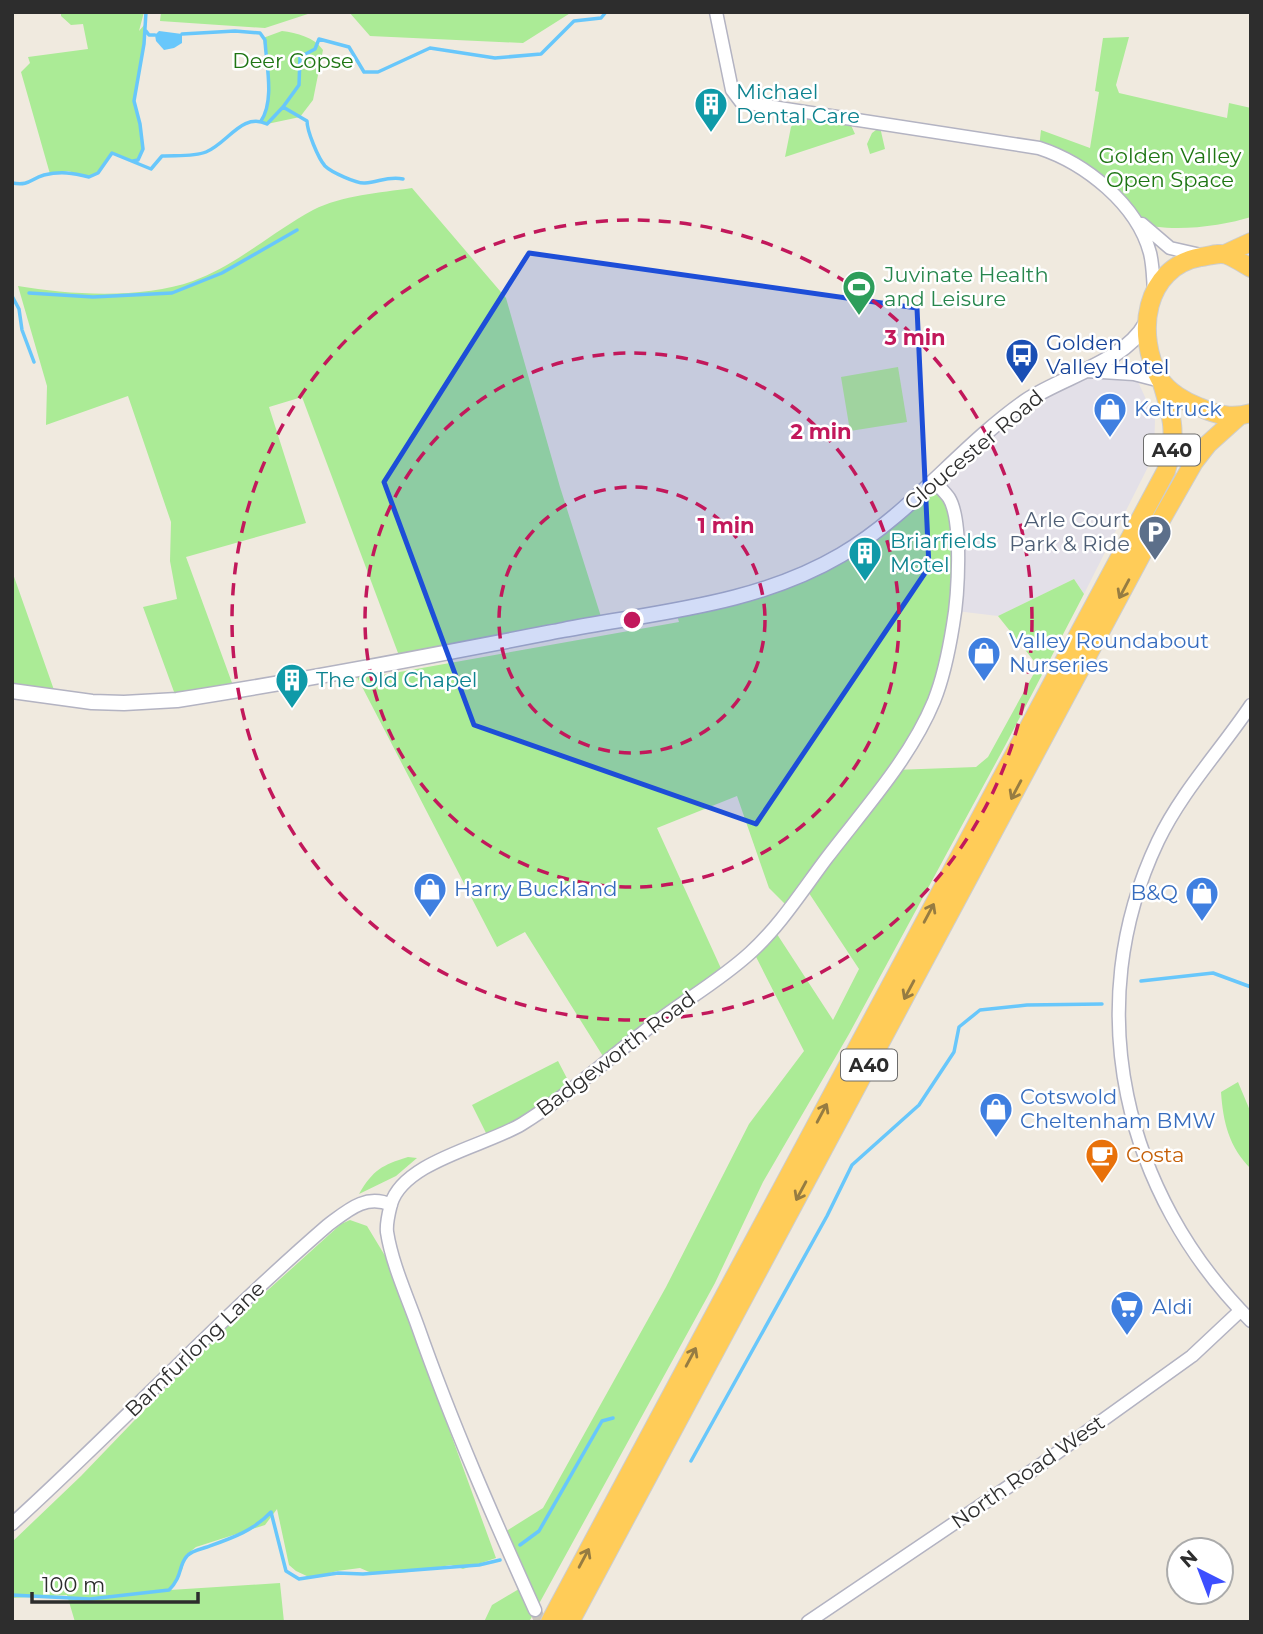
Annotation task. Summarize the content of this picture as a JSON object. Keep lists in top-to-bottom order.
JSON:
{
  "streets": {
    "highway": ["A40"],
    "main road": ["Gloucester Road"],
    "street": ["Badgeworth Road", "Bamfurlong Lane", "North Road West"]
  },
  "crossings": [
    ["Gloucester Road", "Badgeworth Road"],
    ["Badgeworth Road", "Bamfurlong Lane"]
  ],
  "parks": ["Deer Copse", "Golden Valley Open Space"],
  "places": {
    "building": ["Michael Dental Care", "Briarfields Motel", "The Old Chapel"],
    "sports": ["Juvinate Health and Leisure"],
    "bus stop": ["Golden Valley Hotel"],
    "shop": [
      "Keltruck",
      "Valley Roundabout Nurseries",
      "Harry Buckland",
      "B&Q",
      "Cotswold Cheltenham BMW"
    ],
    "parking": ["Arle Court Park & Ride"],
    "cafe": ["Costa"],
    "supermarket": ["Aldi"]
  },
  "scale_bar": "100 m",
  "north": "top left",
  "rings": ["3 min", "2 min", "1 min"]
}
